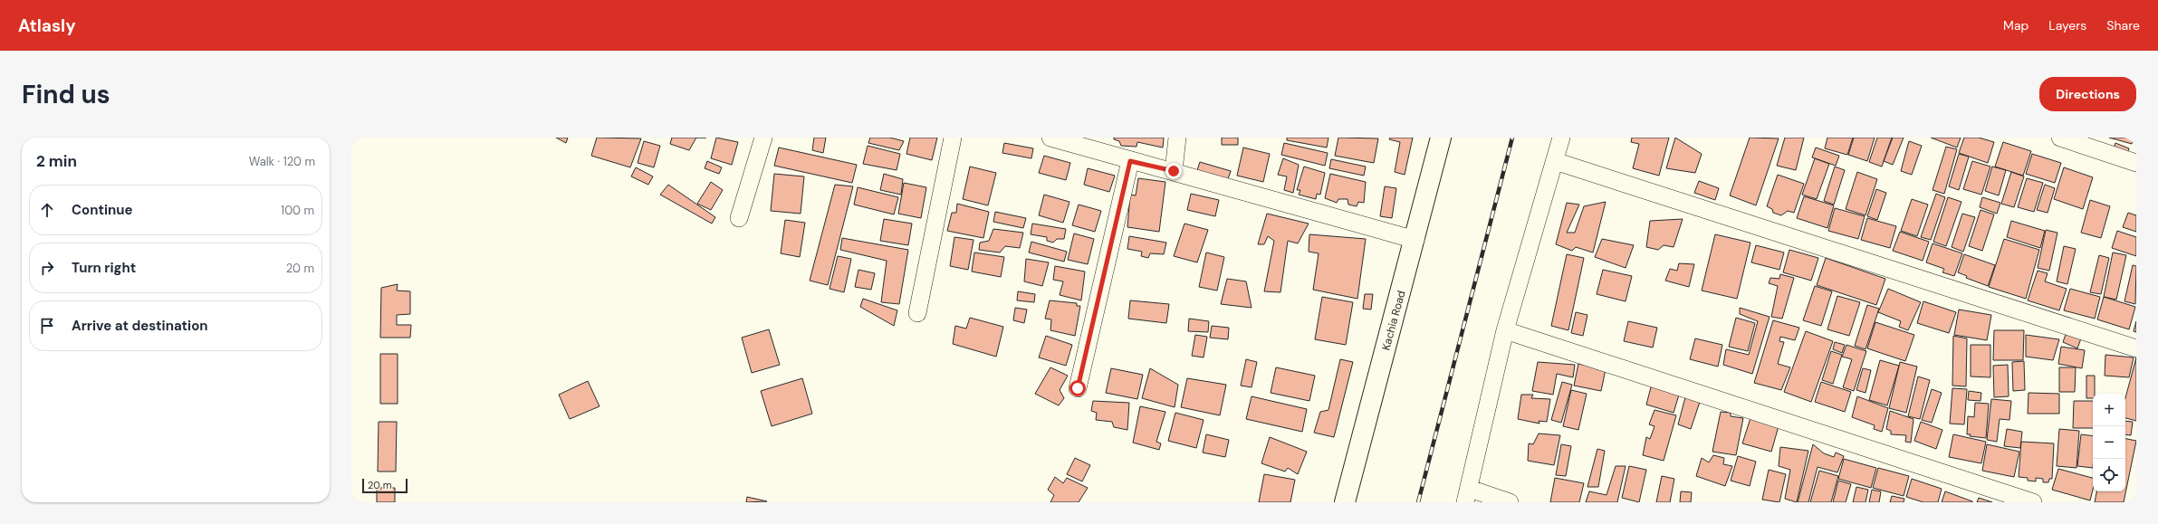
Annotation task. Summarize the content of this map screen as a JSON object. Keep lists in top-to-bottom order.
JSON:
{
  "streets": {
    "main road": ["Kachia Road"]
  },
  "scale_bar": "20 m",
  "page": {
    "header": "Atlasly",
    "nav": ["Map", "Layers", "Share"],
    "buttons": "Directions",
    "title": "Find us",
    "heading": ["2 min", "Walk · 120 m"],
    "list": [
      ["Continue", "100 m"],
      ["Turn right", "20 m"],
      "Arrive at destination"
    ],
    "map_buttons": ["+", "−"],
    "scale": "20 m"
  }
}
